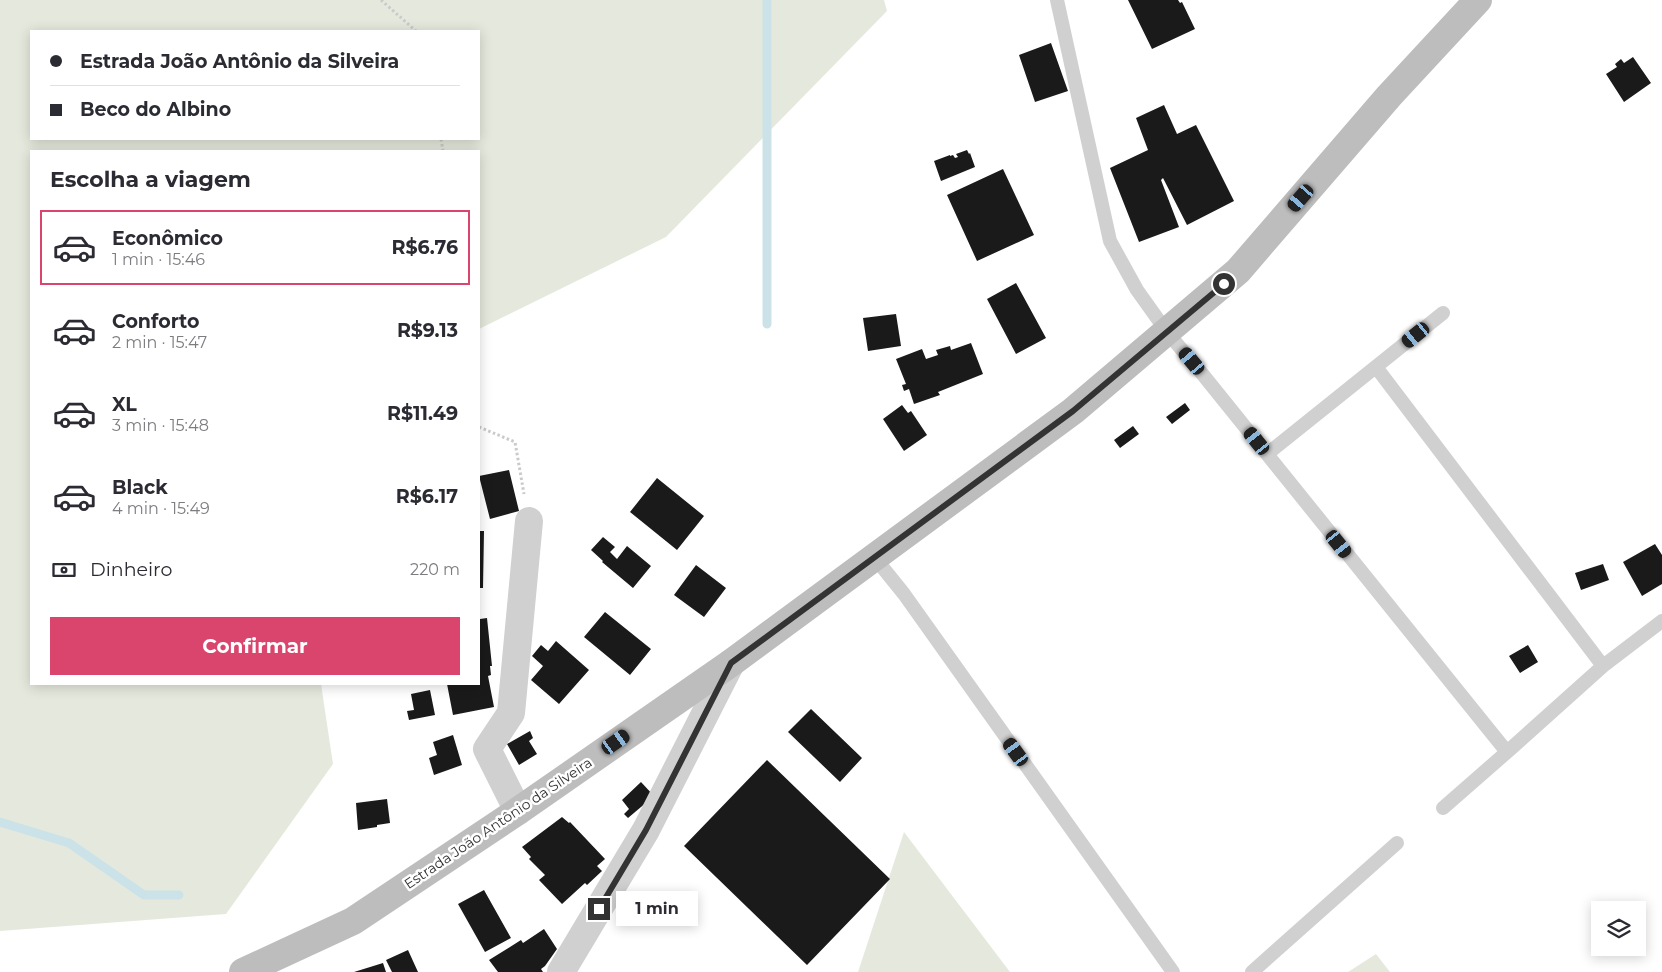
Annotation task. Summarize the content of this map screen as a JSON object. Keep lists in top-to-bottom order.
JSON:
{
  "streets": {
    "main road": ["Estrada João Antônio da Silveira"]
  },
  "page": {
    "banner": ["Estrada João Antônio da Silveira", "Beco do Albino"],
    "heading": "Escolha a viagem",
    "list": [
      {
        "name": "Econômico",
        "note": "1 min · 15:46",
        "value": "R$6.76"
      },
      {
        "name": "Conforto",
        "note": "2 min · 15:47",
        "value": "R$9.13"
      },
      {
        "name": "XL",
        "note": "3 min · 15:48",
        "value": "R$11.49"
      },
      {
        "name": "Black",
        "note": "4 min · 15:49",
        "value": "R$6.17"
      }
    ],
    "pay": ["Dinheiro", "220 m"],
    "buttons": "Confirmar",
    "bubble": "1 min"
  }
}
